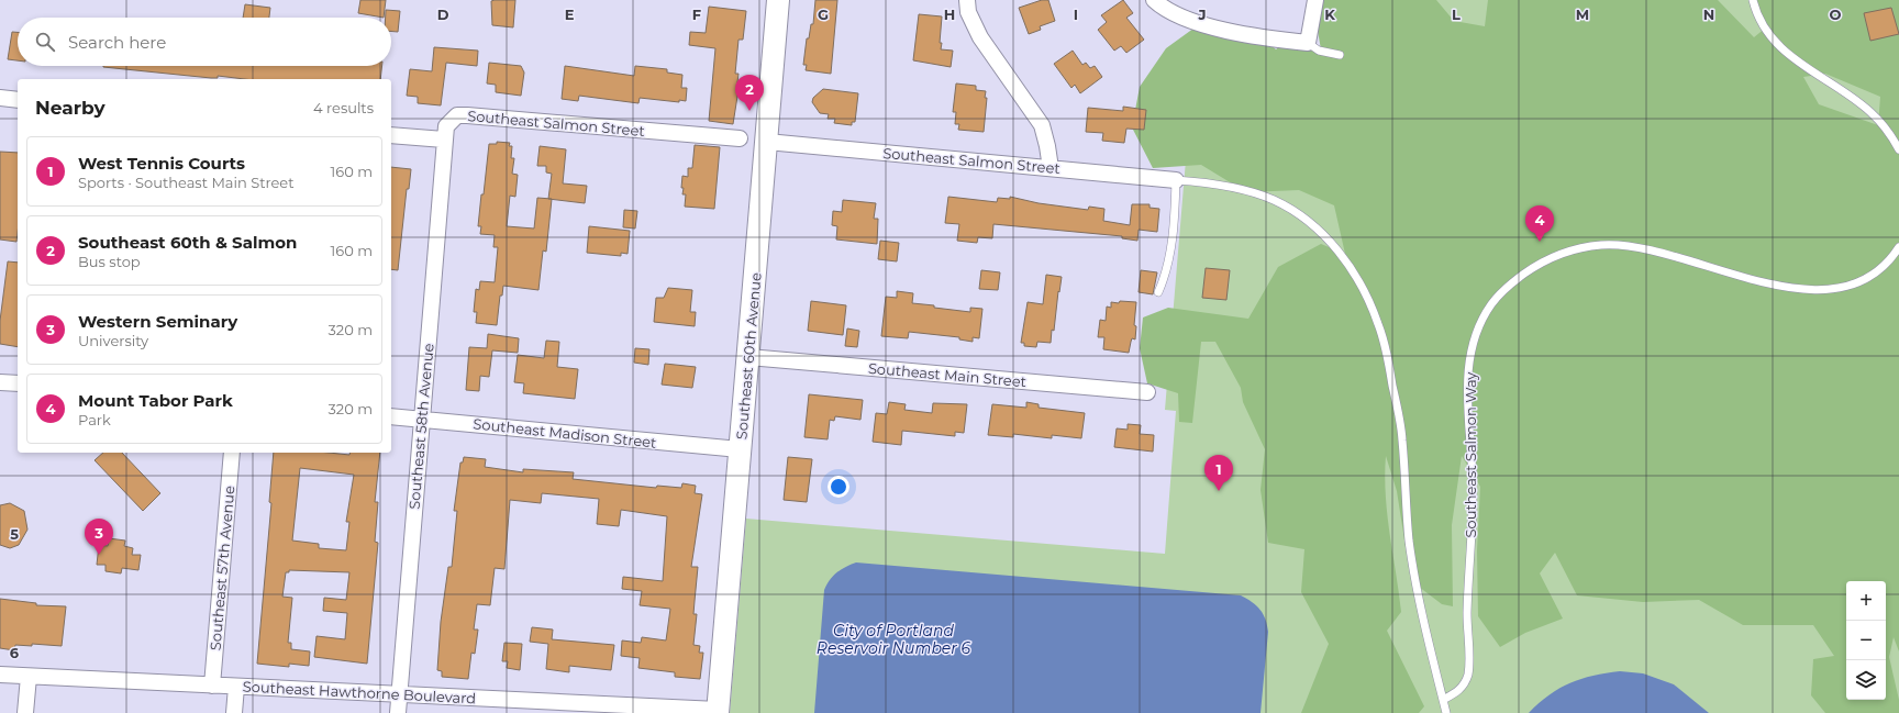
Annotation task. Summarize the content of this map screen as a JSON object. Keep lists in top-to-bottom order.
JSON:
{
  "streets": {
    "main road": ["Southeast 60th Avenue"],
    "street": [
      "Southeast Salmon Street",
      "Southeast Main Street",
      "Southeast 58th Avenue",
      "Southeast Madison Street",
      "Southeast 57th Avenue",
      "Southeast Hawthorne Boulevard"
    ],
    "lane": ["Southeast Salmon Way"]
  },
  "crossings": [
    ["Southeast Salmon Street", "Southeast 60th Avenue"],
    ["Southeast Salmon Street", "Southeast 58th Avenue"],
    ["Southeast 60th Avenue", "Southeast Main Street"],
    ["Southeast 60th Avenue", "Southeast Madison Street"],
    ["Southeast 60th Avenue", "Southeast Hawthorne Boulevard"],
    ["Southeast 58th Avenue", "Southeast Madison Street"],
    ["Southeast 58th Avenue", "Southeast Hawthorne Boulevard"],
    ["Southeast 57th Avenue", "Southeast Hawthorne Boulevard"]
  ],
  "water": ["City of Portland Reservoir Number 6"],
  "page": {
    "search": "Search here",
    "pins": [
      "2",
      "4",
      "1",
      "3"
    ],
    "heading": ["Nearby", "4 results"],
    "list": [
      {
        "mark": "1",
        "name": "West Tennis Courts",
        "note": "Sports · Southeast Main Street",
        "value": "160 m"
      },
      {
        "mark": "2",
        "name": "Southeast 60th & Salmon",
        "note": "Bus stop",
        "value": "160 m"
      },
      {
        "mark": "3",
        "name": "Western Seminary",
        "note": "University",
        "value": "320 m"
      },
      {
        "mark": "4",
        "name": "Mount Tabor Park",
        "note": "Park",
        "value": "320 m"
      }
    ],
    "map_buttons": ["+", "−"]
  },
  "grid": {
    "columns": [
      "D",
      "E",
      "F",
      "G",
      "H",
      "I",
      "J",
      "K",
      "L",
      "M",
      "N",
      "O"
    ],
    "rows": ["5", "6"]
  }
}
